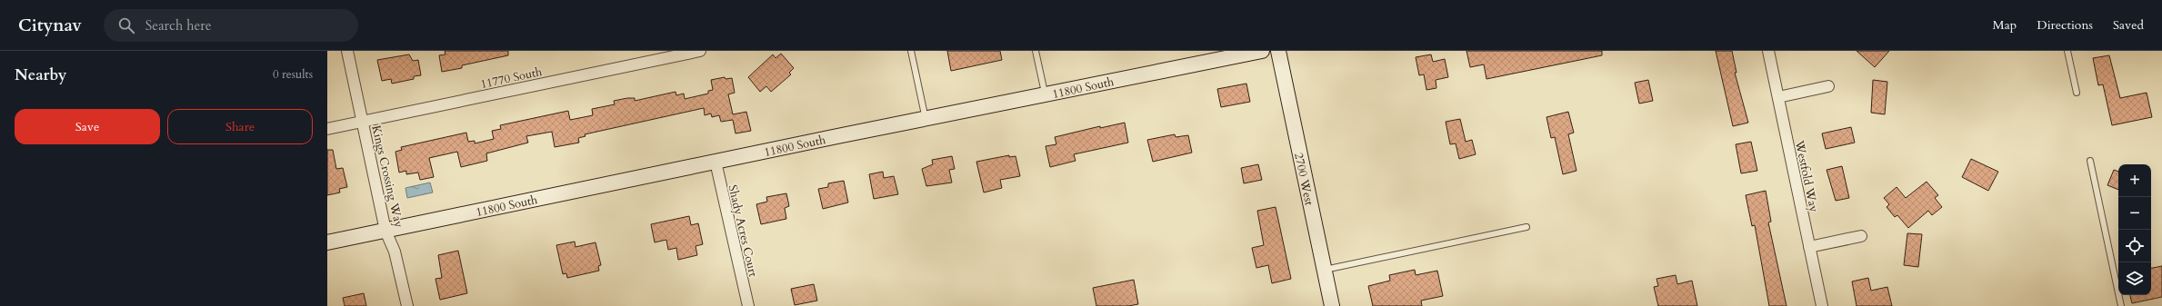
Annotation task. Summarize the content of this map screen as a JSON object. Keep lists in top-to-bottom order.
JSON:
{
  "streets": {
    "main road": ["11800 South", "2700 West"],
    "street": [
      "11770 South",
      "Kings Crossing Way",
      "Westfold Way",
      "Shady Acres Court"
    ]
  },
  "crossings": [
    ["11770 South", "Kings Crossing Way"],
    ["11800 South", "Kings Crossing Way"],
    ["11800 South", "Shady Acres Court"]
  ],
  "page": {
    "header": "Citynav",
    "search": "Search here",
    "nav": ["Map", "Directions", "Saved"],
    "heading": ["Nearby", "0 results"],
    "buttons": ["Save", "Share"],
    "map_buttons": ["+", "−"]
  }
}
